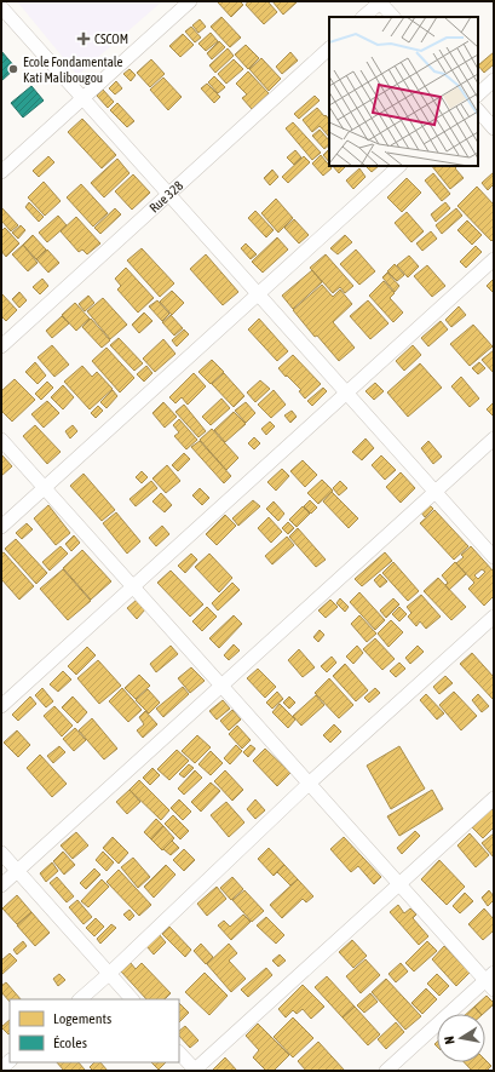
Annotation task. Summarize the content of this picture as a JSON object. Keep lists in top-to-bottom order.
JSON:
{
  "streets": {
    "street": ["Rue 328"]
  },
  "places": {
    "health": ["CSCOM"],
    "other": ["Ecole Fondamentale Kati Malibougou"]
  },
  "legend": ["Logements", "Écoles"],
  "north": "left"
}
